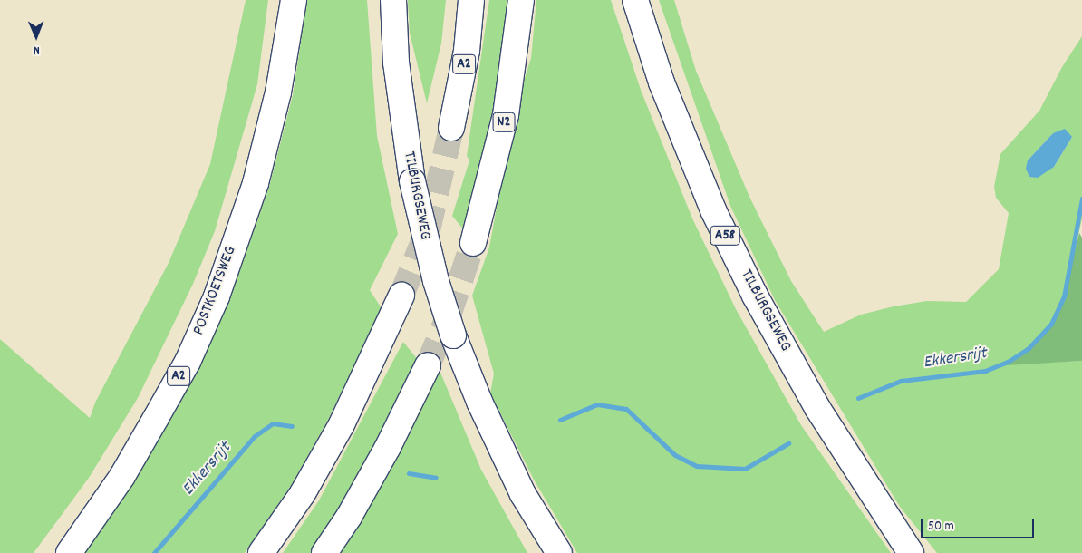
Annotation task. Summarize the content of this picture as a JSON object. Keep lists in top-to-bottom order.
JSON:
{
  "streets": {
    "highway": [
      "A2",
      "N2",
      "TILBURGSEWEG",
      "A58",
      "POSTKOETSWEG"
    ]
  },
  "water": ["Ekkersrijt"],
  "scale_bar": "50 m",
  "north": "bottom"
}
